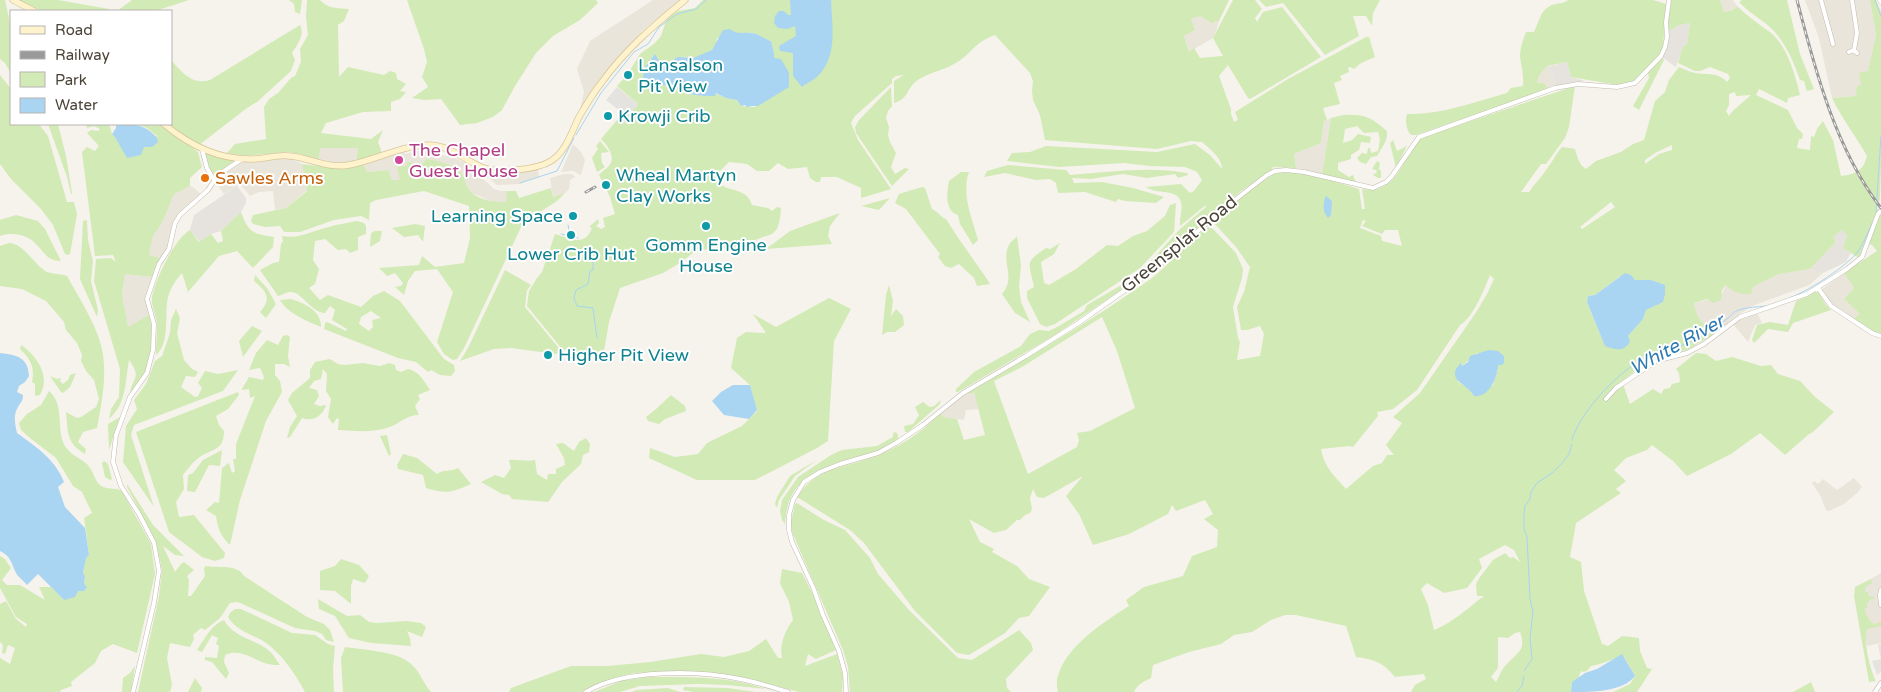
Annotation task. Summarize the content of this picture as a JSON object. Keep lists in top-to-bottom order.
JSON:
{
  "streets": {
    "street": ["Greensplat Road"]
  },
  "water": ["White River"],
  "places": [
    "Lansalson Pit View",
    "Krowji Crib",
    "The Chapel Guest House",
    "Sawles Arms",
    "Wheal Martyn Clay Works",
    "Learning Space",
    "Gomm Engine House",
    "Lower Crib Hut",
    "Higher Pit View"
  ],
  "legend": [
    "Road",
    "Railway",
    "Park",
    "Water"
  ]
}
